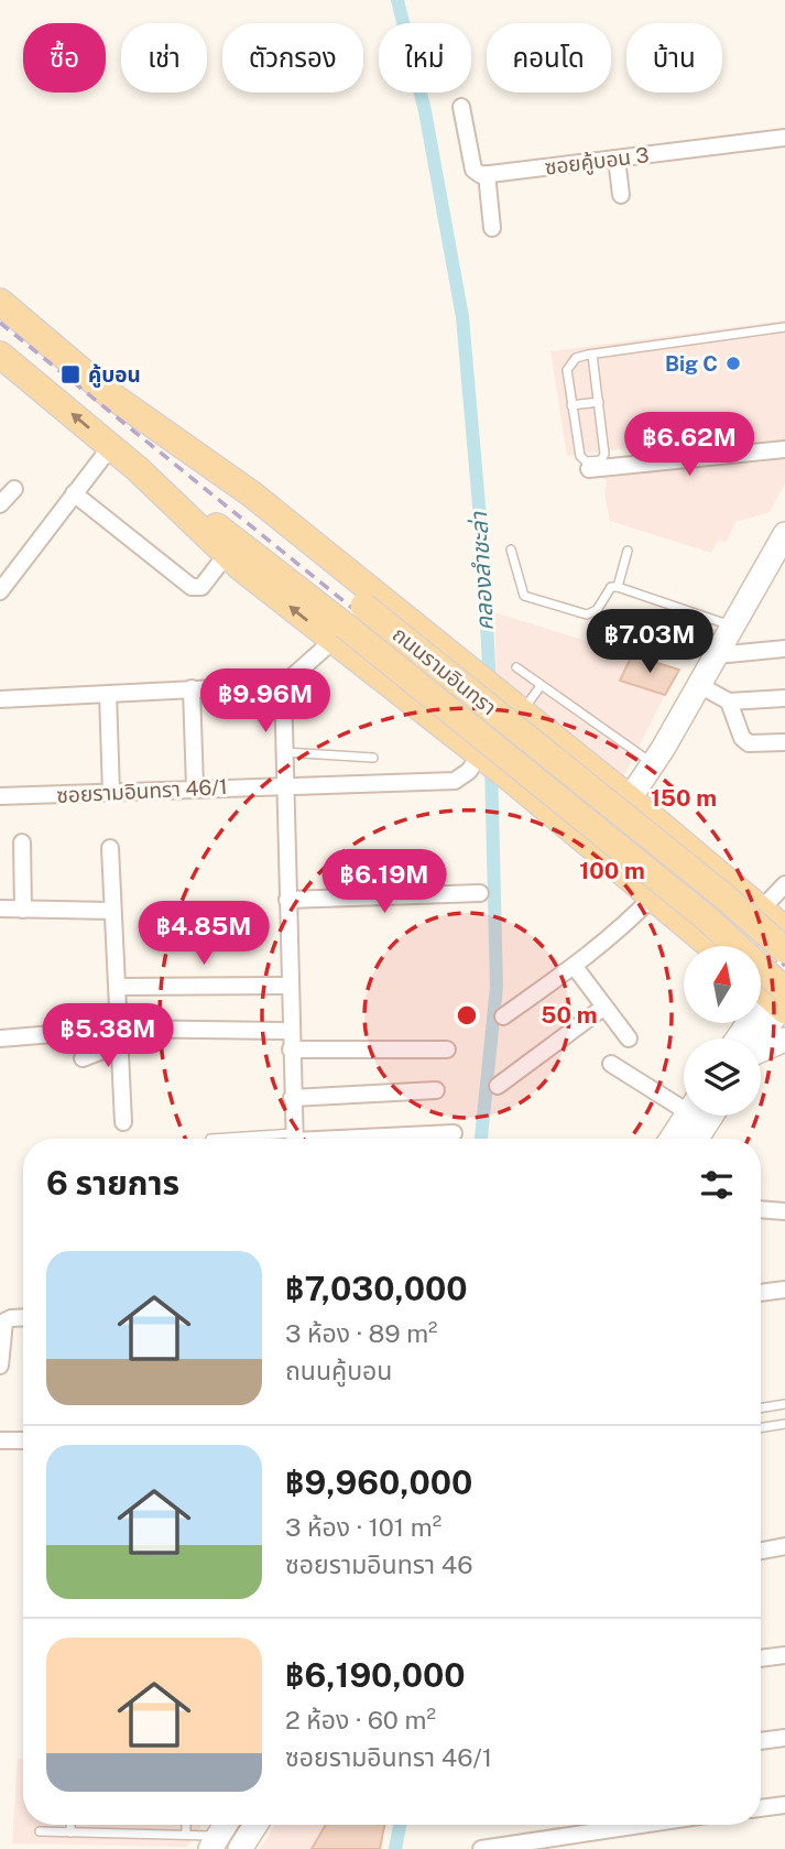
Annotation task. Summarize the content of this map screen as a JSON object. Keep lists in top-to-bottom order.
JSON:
{
  "streets": {
    "main road": ["ถนนรามอินทรา"],
    "street": ["ซอยคู้บอน 3", "ซอยรามอินทรา 46/1"]
  },
  "crossings": [
    ["ถนนรามอินทรา", "ซอยรามอินทรา 46/1"]
  ],
  "water": ["คลองลำชะล่า"],
  "places": {
    "other": ["Big C"],
    "transit": ["คู้บอน"]
  },
  "north": "top",
  "page": {
    "chip": [
      "ซื้อ",
      "เช่า",
      "ตัวกรอง",
      "ใหม่",
      "คอนโด",
      "บ้าน"
    ],
    "price": [
      "฿6.62M",
      "฿7.03M",
      "฿9.96M",
      "฿6.19M",
      "฿4.85M",
      "฿5.38M"
    ],
    "heading": "6 รายการ",
    "list": [
      {
        "name": "฿7,030,000",
        "note": "3 ห้อง · 89 m² · ถนนคู้บอน"
      },
      {
        "name": "฿9,960,000",
        "note": "3 ห้อง · 101 m² · ซอยรามอินทรา 46"
      },
      {
        "name": "฿6,190,000",
        "note": "2 ห้อง · 60 m² · ซอยรามอินทรา 46/1"
      }
    ]
  },
  "rings": ["150 m", "100 m", "50 m"]
}
